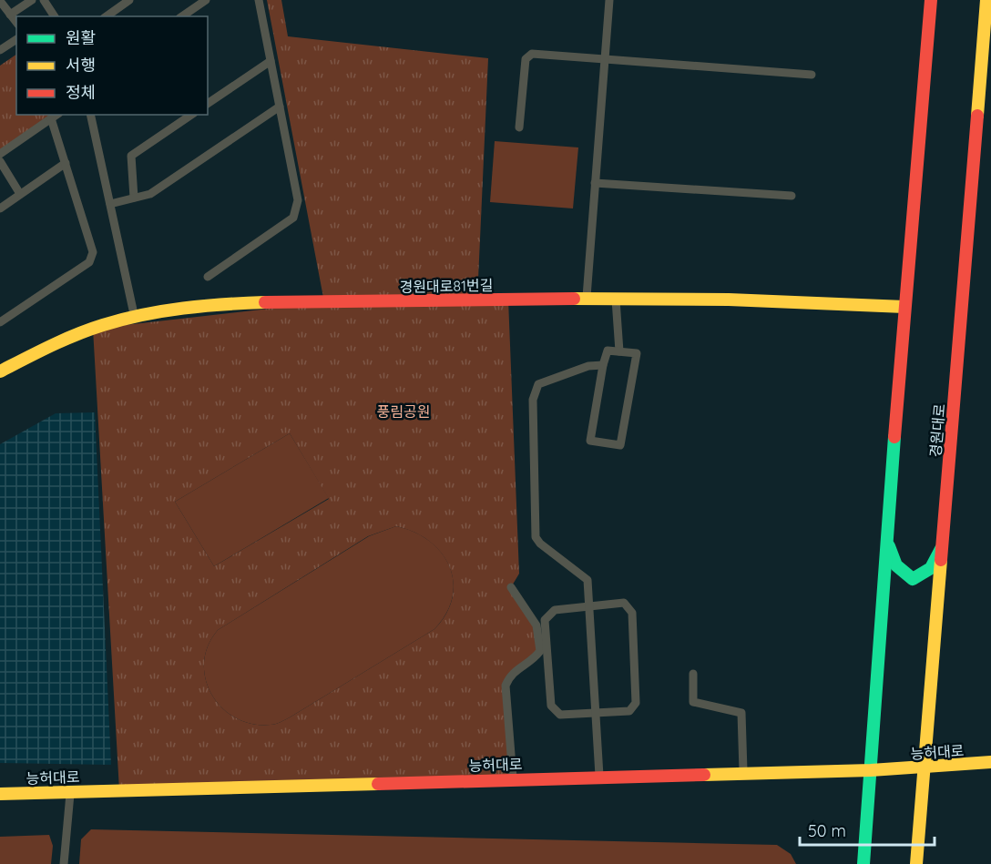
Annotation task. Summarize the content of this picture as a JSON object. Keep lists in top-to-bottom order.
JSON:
{
  "streets": {
    "main road": ["경원대로81번길", "경원대로", "능허대로"]
  },
  "crossings": [
    ["경원대로", "능허대로"]
  ],
  "parks": ["풍림공원"],
  "legend": ["원활", "서행", "정체"],
  "scale_bar": "50 m"
}
